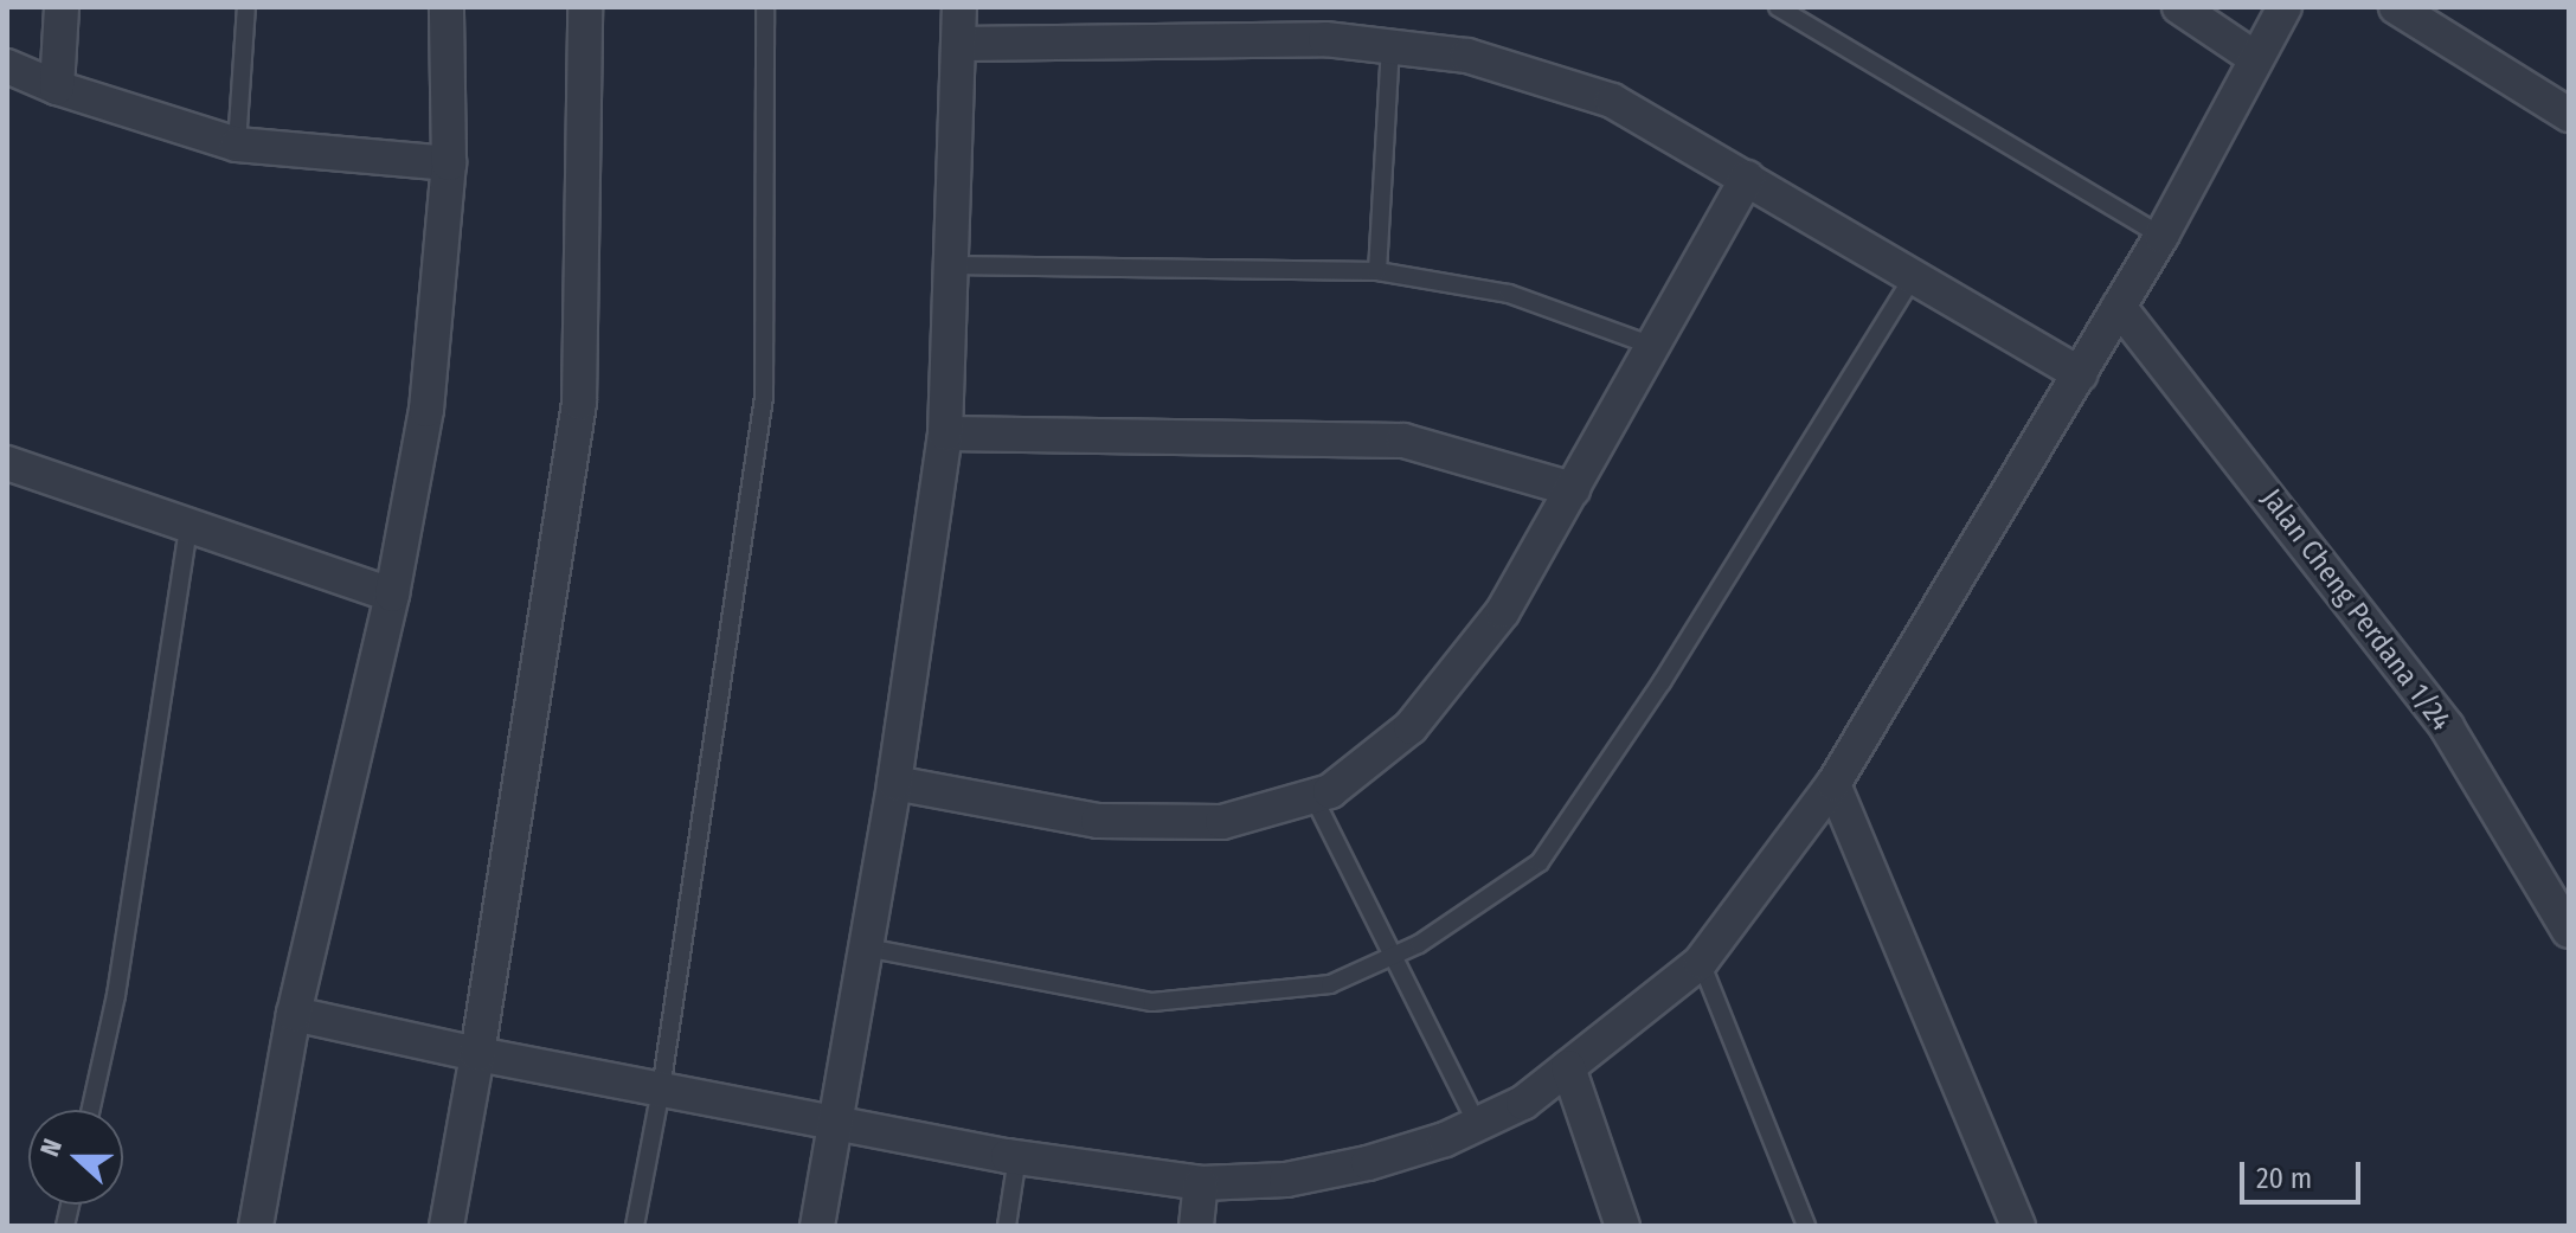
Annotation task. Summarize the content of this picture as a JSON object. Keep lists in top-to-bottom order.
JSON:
{
  "streets": {
    "street": ["Jalan Cheng Perdana 1/24"]
  },
  "scale_bar": "20 m",
  "north": "left"
}
